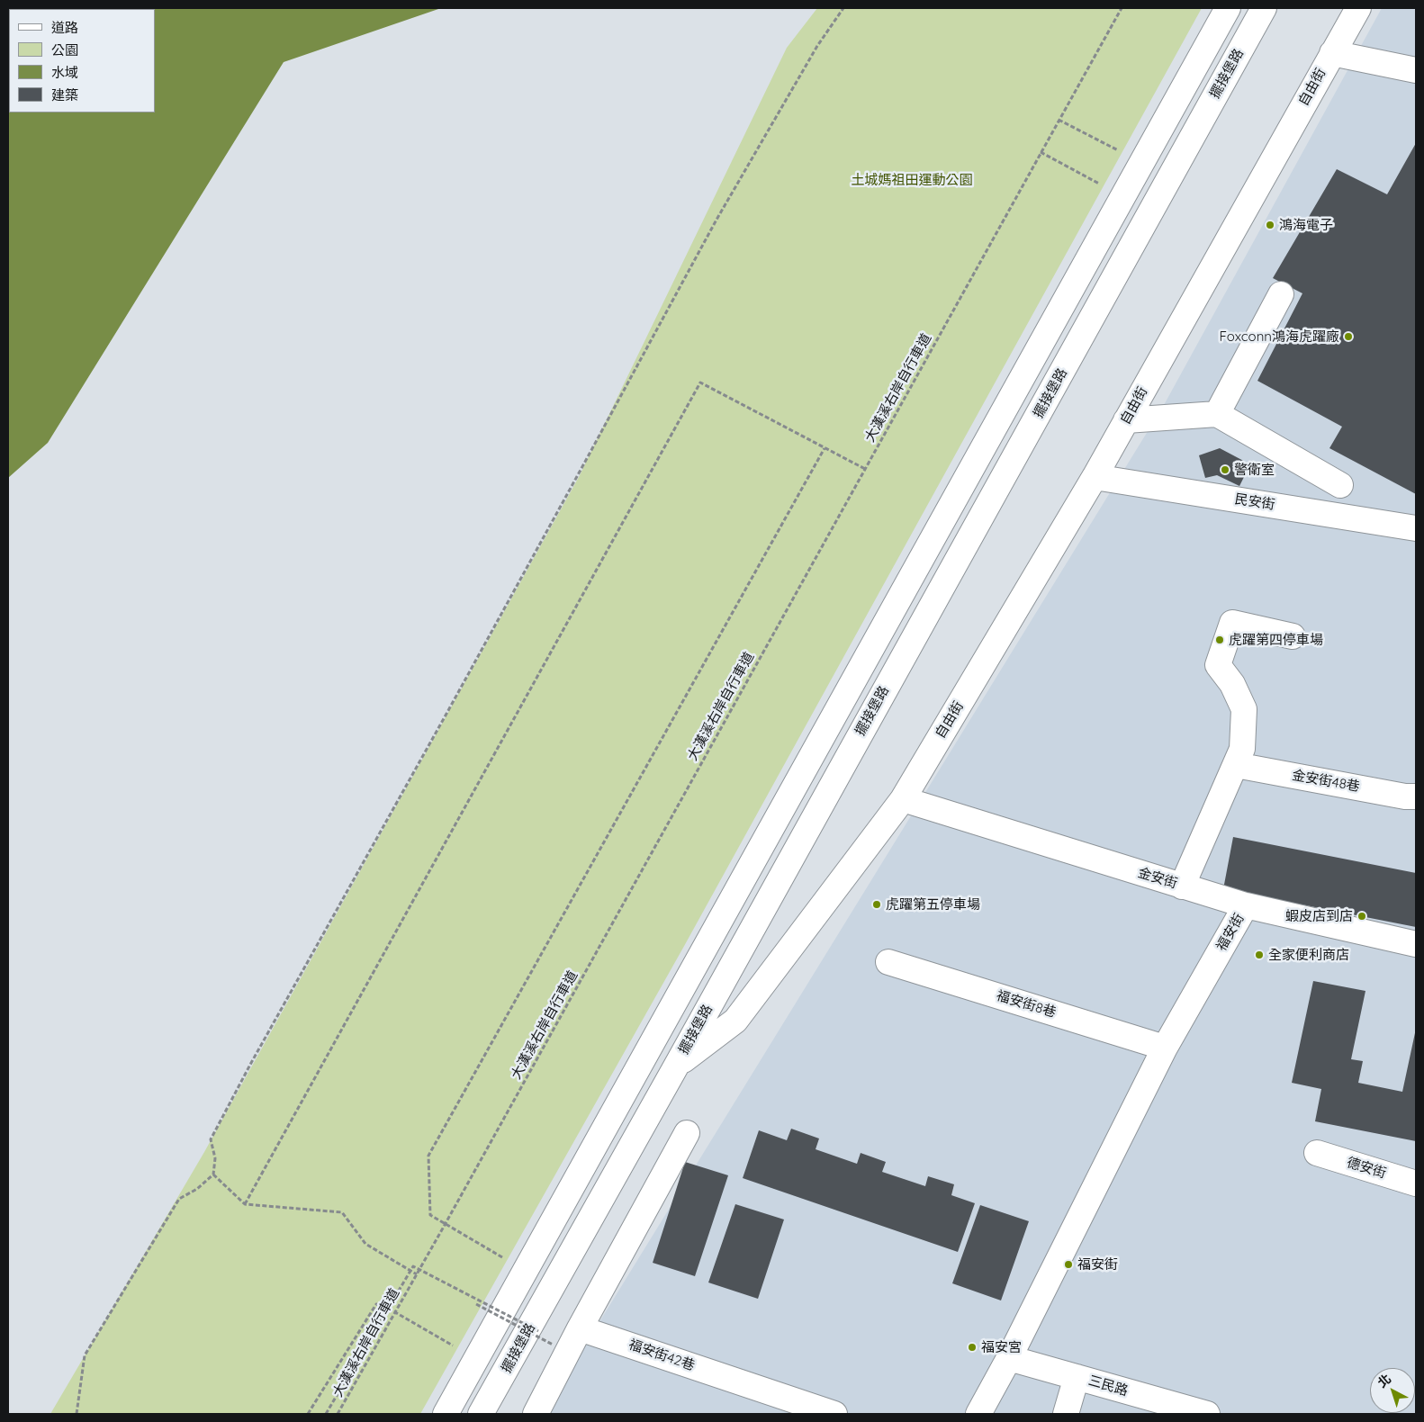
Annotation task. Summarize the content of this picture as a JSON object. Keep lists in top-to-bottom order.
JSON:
{
  "streets": {
    "street": [
      "擺接堡路",
      "自由街",
      "民安街",
      "金安街48巷",
      "金安街",
      "福安街",
      "福安街8巷",
      "德安街",
      "福安街42巷",
      "三民路"
    ],
    "path": ["大漢溪右岸自行車道"]
  },
  "crossings": [
    ["擺接堡路", "自由街"],
    ["自由街", "民安街"],
    ["自由街", "金安街"],
    ["金安街", "福安街"],
    ["福安街", "福安街8巷"],
    ["福安街", "三民路"]
  ],
  "parks": ["土城媽祖田運動公園"],
  "places": [
    "鴻海電子",
    "Foxconn鴻海虎躍廠",
    "警衛室",
    "虎躍第四停車場",
    "虎躍第五停車場",
    "蝦皮店到店",
    "全家便利商店",
    "福安街",
    "福安宮"
  ],
  "legend": [
    "道路",
    "公園",
    "水域",
    "建築"
  ],
  "north": "top left"
}
